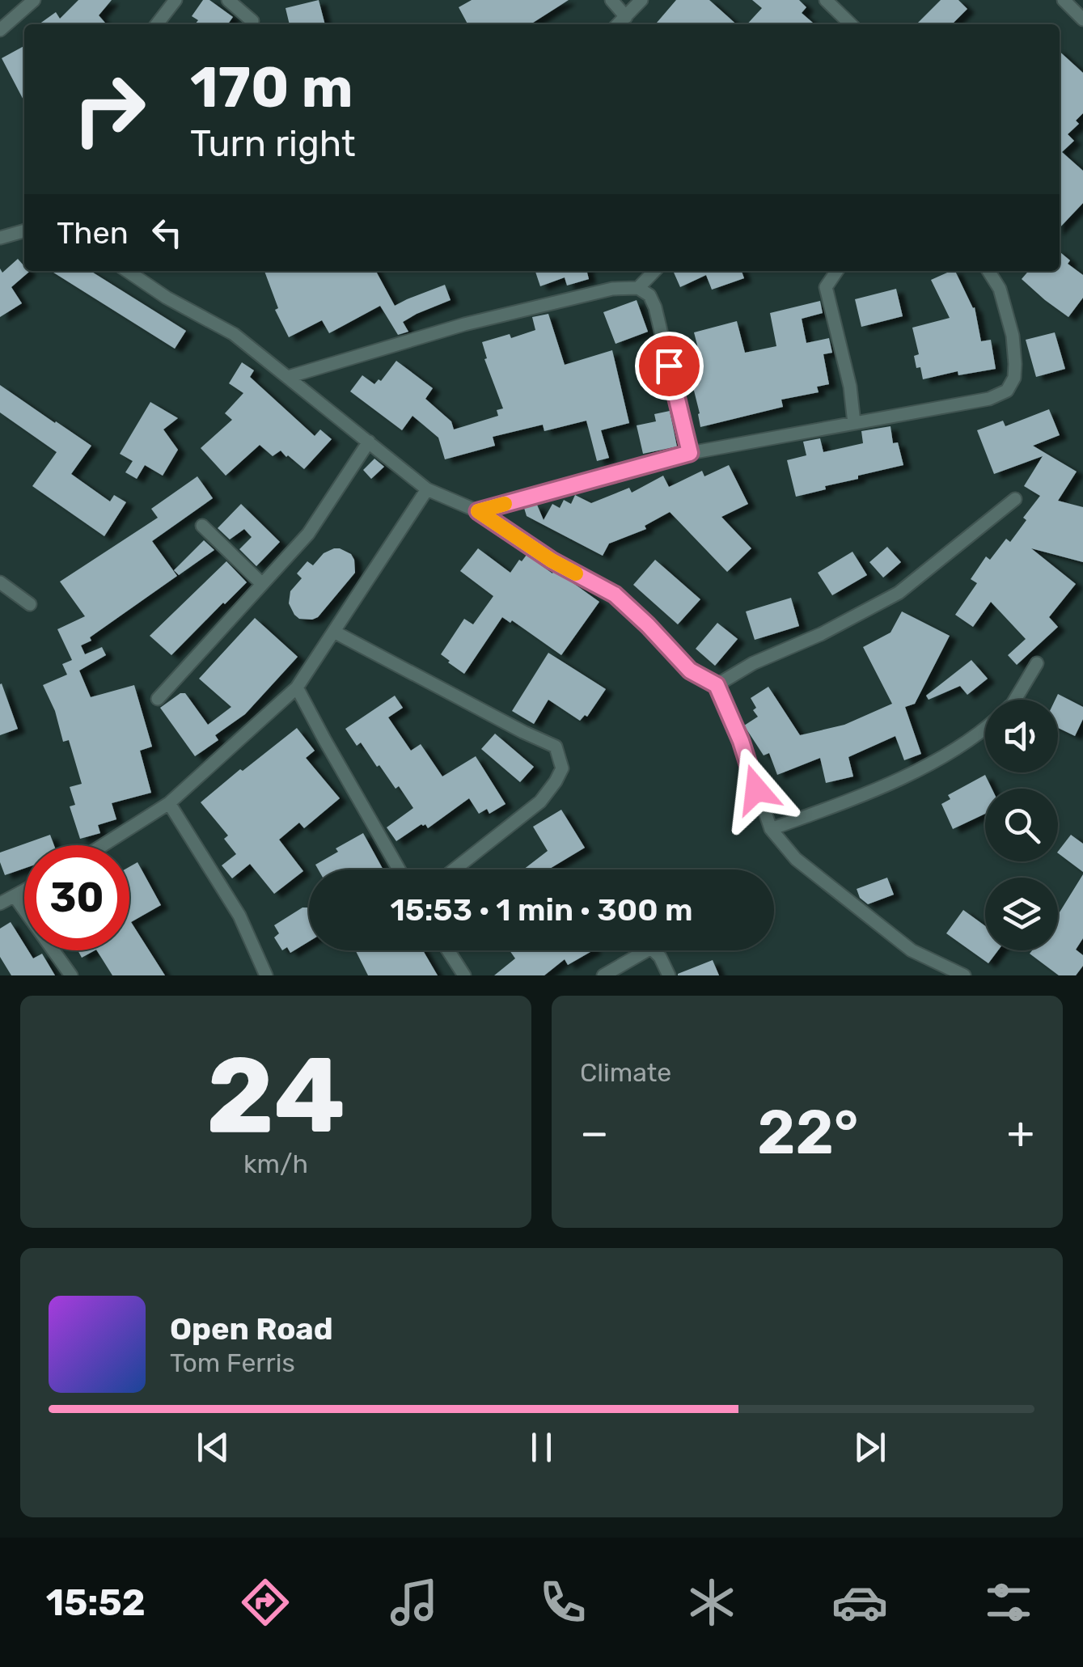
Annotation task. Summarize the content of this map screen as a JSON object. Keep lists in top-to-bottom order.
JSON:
{
  "page": {
    "turn": ["170 m", "Turn right"],
    "then": "Then",
    "limit": "30",
    "trip": "15:53 · 1 min · 300 m",
    "tile": [
      ["24", "km/h"],
      "Climate"
    ],
    "heat": ["−", "22°", "+"],
    "song": ["Open Road", "Tom Ferris"],
    "tabs": "15:52"
  }
}
